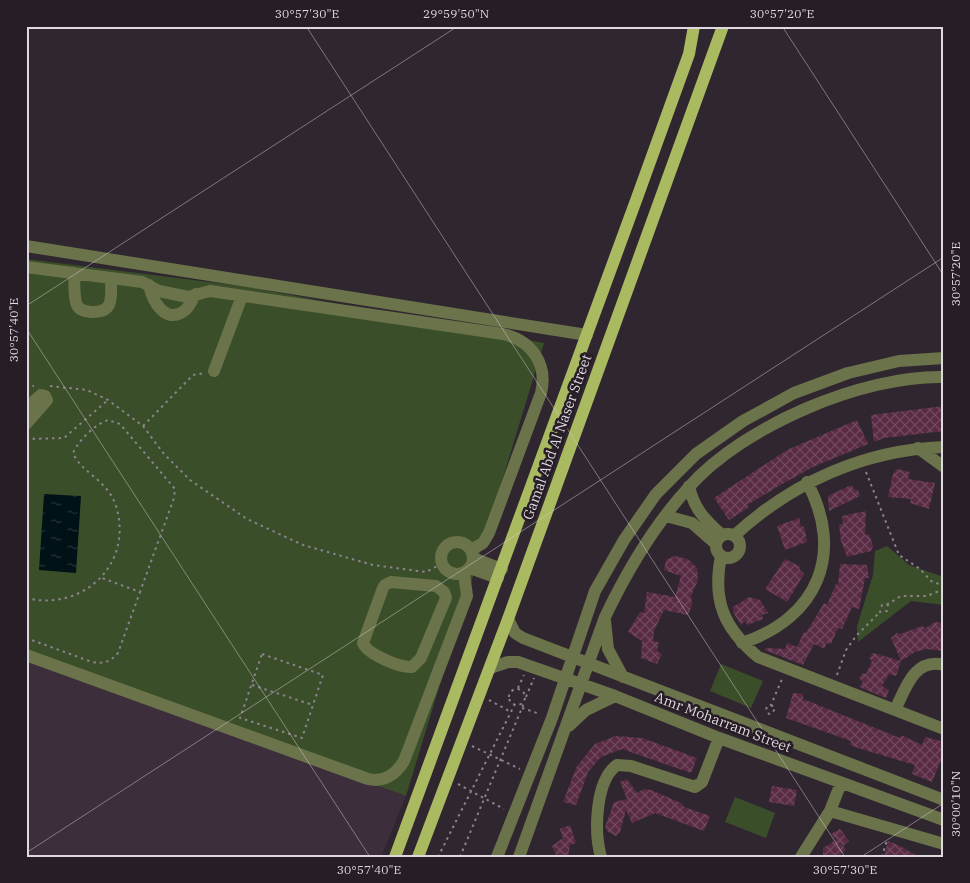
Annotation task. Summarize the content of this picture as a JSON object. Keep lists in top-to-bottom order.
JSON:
{
  "streets": {
    "main road": ["Gamal Abd Al Naser Street"],
    "street": ["Amr Moharram Street"]
  },
  "crossings": [
    ["Gamal Abd Al Naser Street", "Amr Moharram Street"]
  ],
  "coordinates": [
    "30°57'30\"E",
    "29°59'50\"N",
    "30°57'20\"E",
    "30°57'40\"E",
    "30°00'10\"N"
  ]
}
